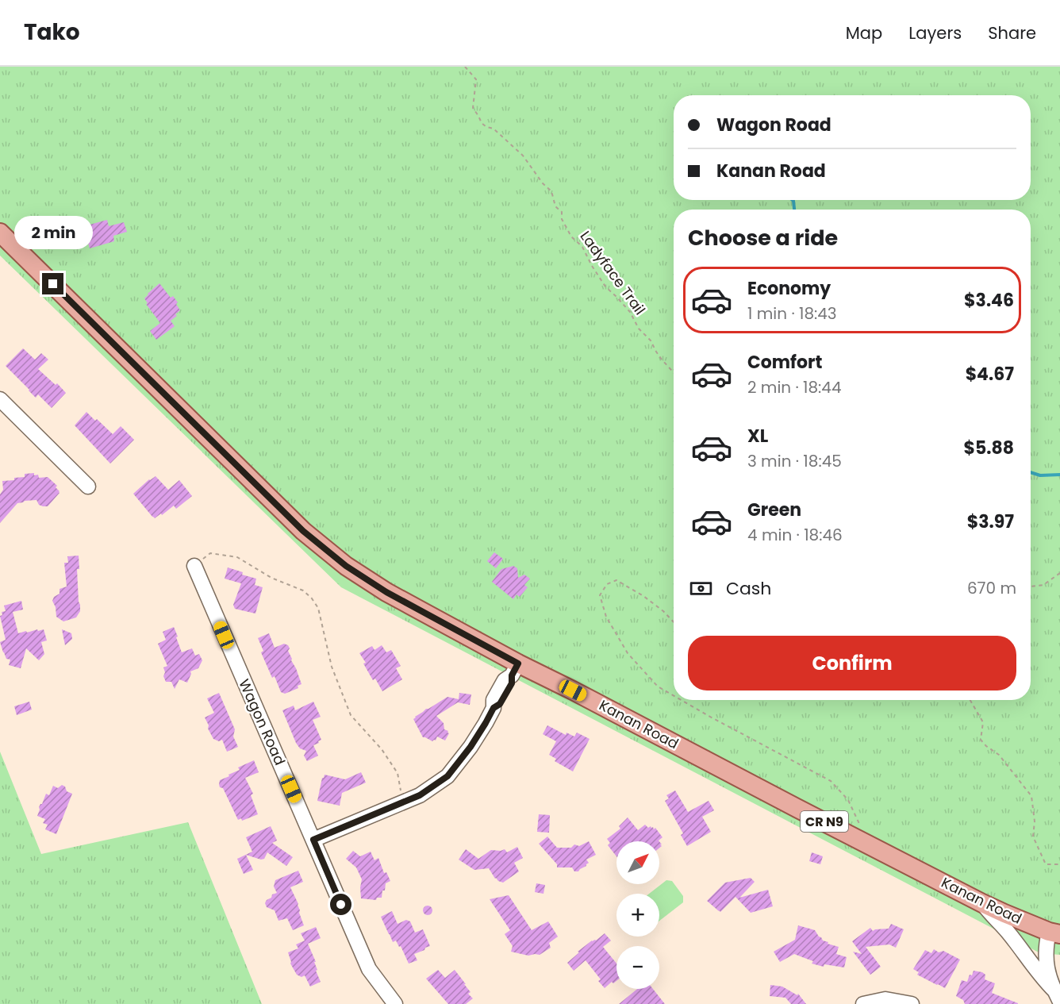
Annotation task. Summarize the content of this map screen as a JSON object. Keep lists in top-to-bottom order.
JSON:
{
  "streets": {
    "main road": ["Kanan Road", "CR N9"],
    "street": ["Wagon Road"],
    "path": ["Ladyface Trail"]
  },
  "north": "top right",
  "page": {
    "header": "Tako",
    "nav": ["Map", "Layers", "Share"],
    "banner": ["Wagon Road", "Kanan Road"],
    "heading": "Choose a ride",
    "bubble": "2 min",
    "list": [
      {
        "name": "Economy",
        "note": "1 min · 18:43",
        "value": "$3.46"
      },
      {
        "name": "Comfort",
        "note": "2 min · 18:44",
        "value": "$4.67"
      },
      {
        "name": "XL",
        "note": "3 min · 18:45",
        "value": "$5.88"
      },
      {
        "name": "Green",
        "note": "4 min · 18:46",
        "value": "$3.97"
      }
    ],
    "pay": ["Cash", "670 m"],
    "buttons": "Confirm",
    "map_buttons": ["+", "−"]
  }
}
